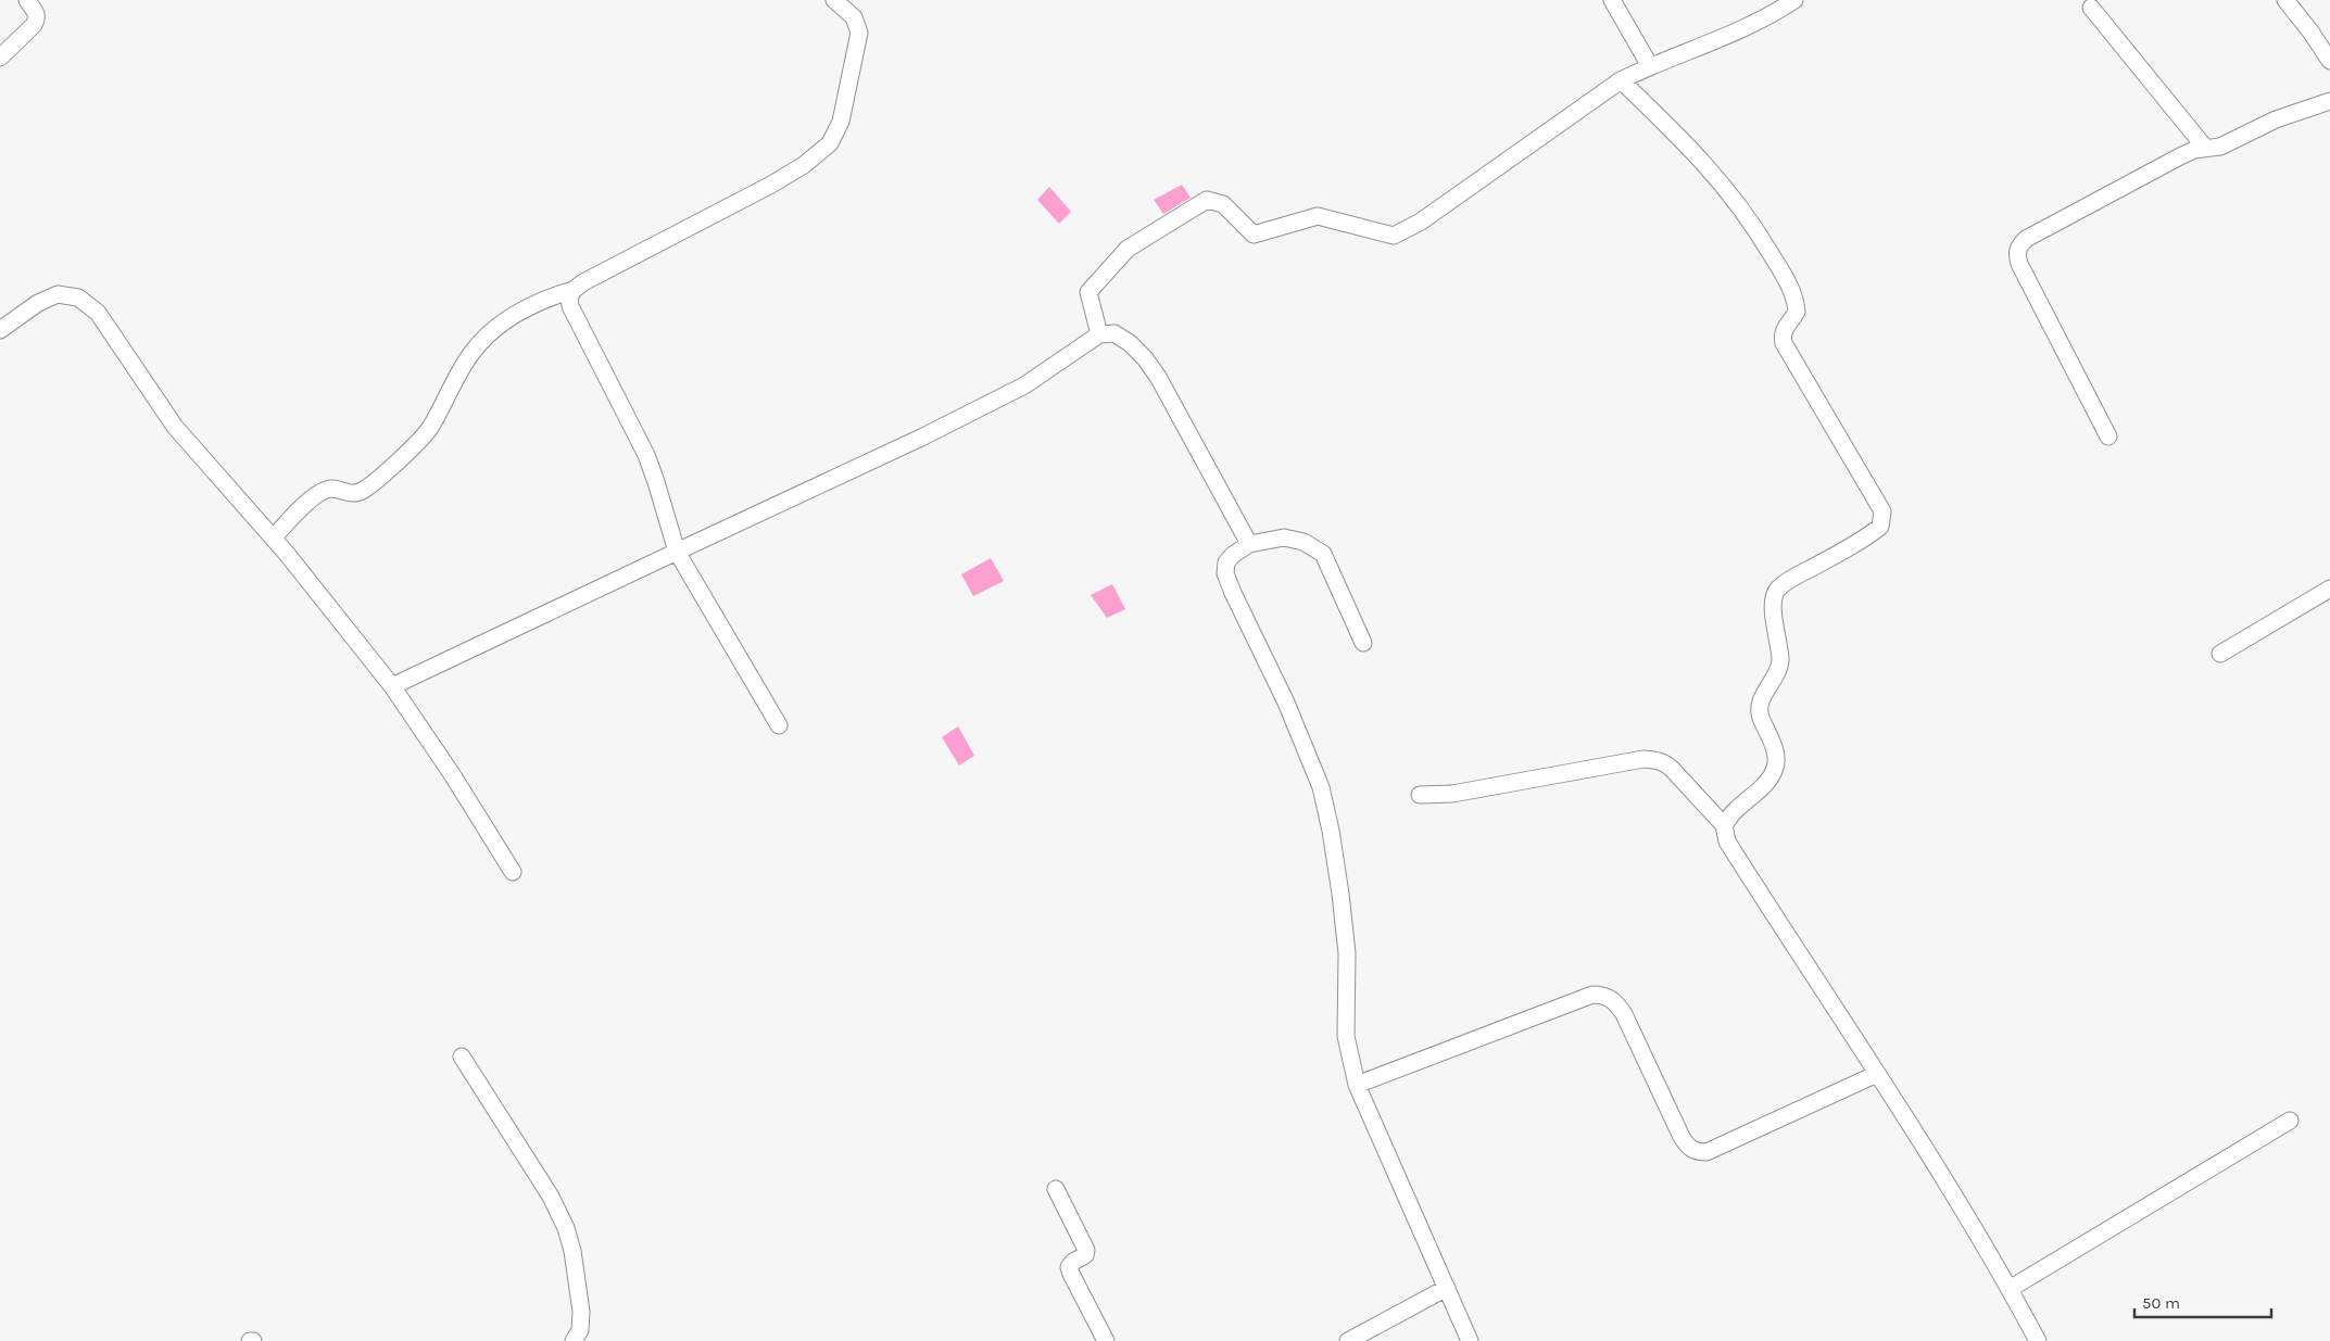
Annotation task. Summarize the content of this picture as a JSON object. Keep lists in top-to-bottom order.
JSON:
{
  "scale_bar": "50 m"
}
